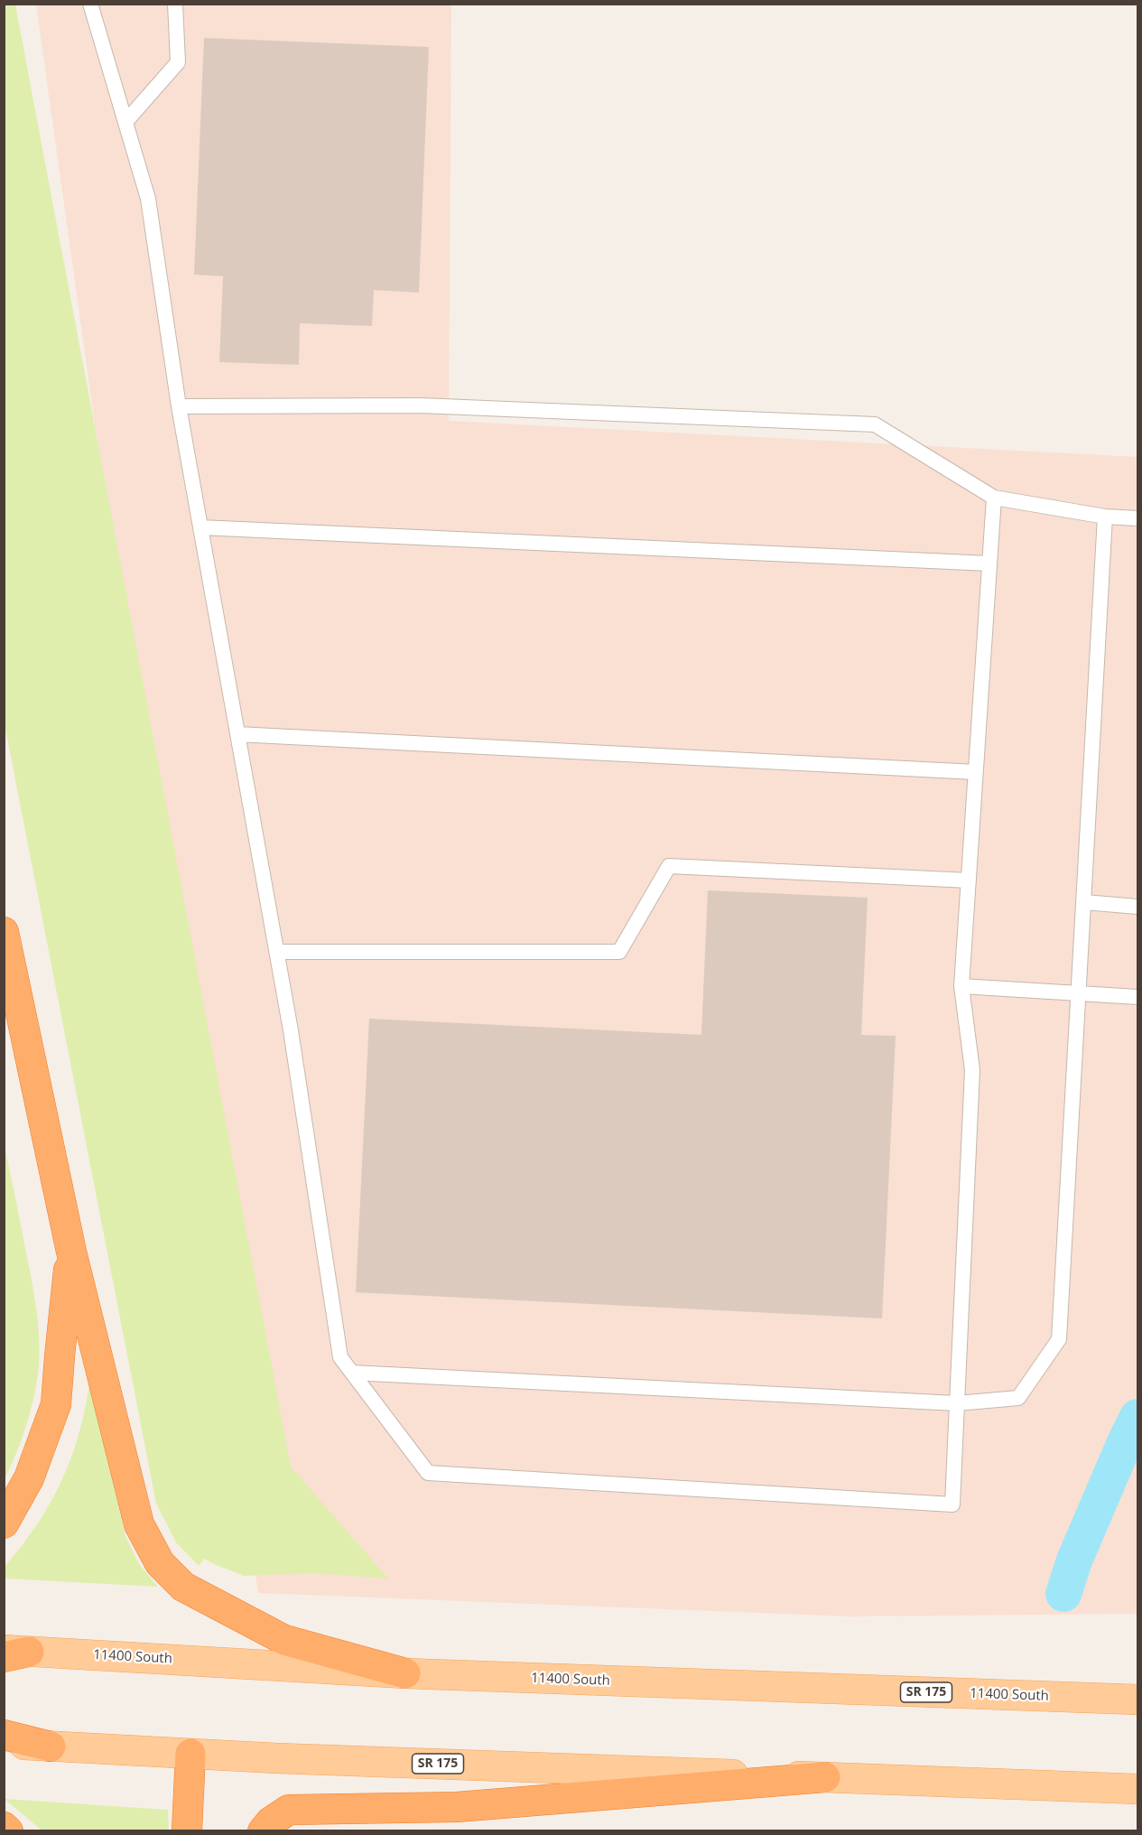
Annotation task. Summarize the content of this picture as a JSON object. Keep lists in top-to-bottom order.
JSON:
{
  "streets": {
    "main road": ["11400 South", "SR 175"]
  }
}
